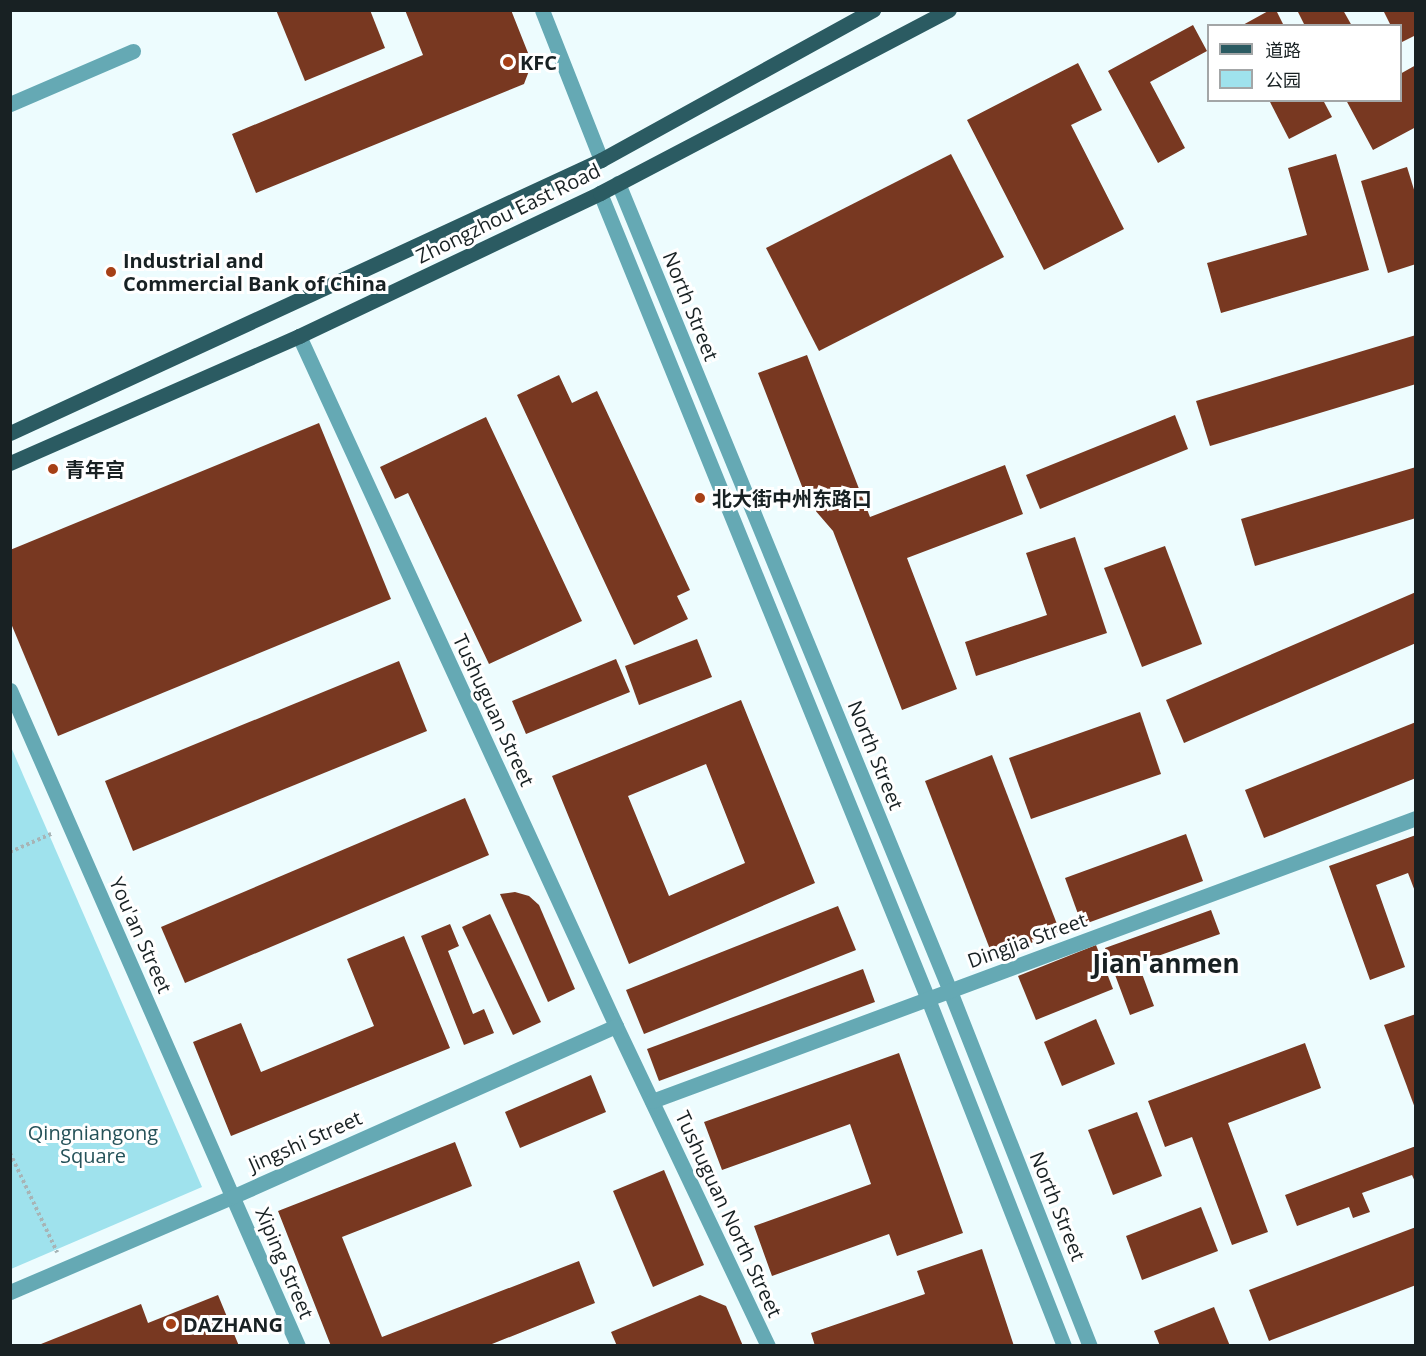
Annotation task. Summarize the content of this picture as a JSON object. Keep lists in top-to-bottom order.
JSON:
{
  "streets": {
    "main road": ["Zhongzhou East Road"],
    "street": [
      "North Street",
      "Tushuguan Street",
      "You'an Street",
      "Dingjia Street",
      "Jingshi Street",
      "Tushuguan North Street",
      "Xiping Street"
    ]
  },
  "crossings": [
    ["Zhongzhou East Road", "North Street"],
    ["Zhongzhou East Road", "Tushuguan Street"],
    ["North Street", "Dingjia Street"],
    ["Tushuguan Street", "Dingjia Street"],
    ["Tushuguan Street", "Jingshi Street"],
    ["Tushuguan Street", "Tushuguan North Street"],
    ["You'an Street", "Jingshi Street"],
    ["You'an Street", "Xiping Street"],
    ["Dingjia Street", "Tushuguan North Street"],
    ["Jingshi Street", "Xiping Street"]
  ],
  "districts": ["Jian'anmen"],
  "parks": ["Qingniangong Square"],
  "places": [
    "KFC",
    "Industrial and Commercial Bank of China",
    "青年宫",
    "北大街中州东路口",
    "DAZHANG"
  ],
  "legend": ["道路", "公园"]
}
